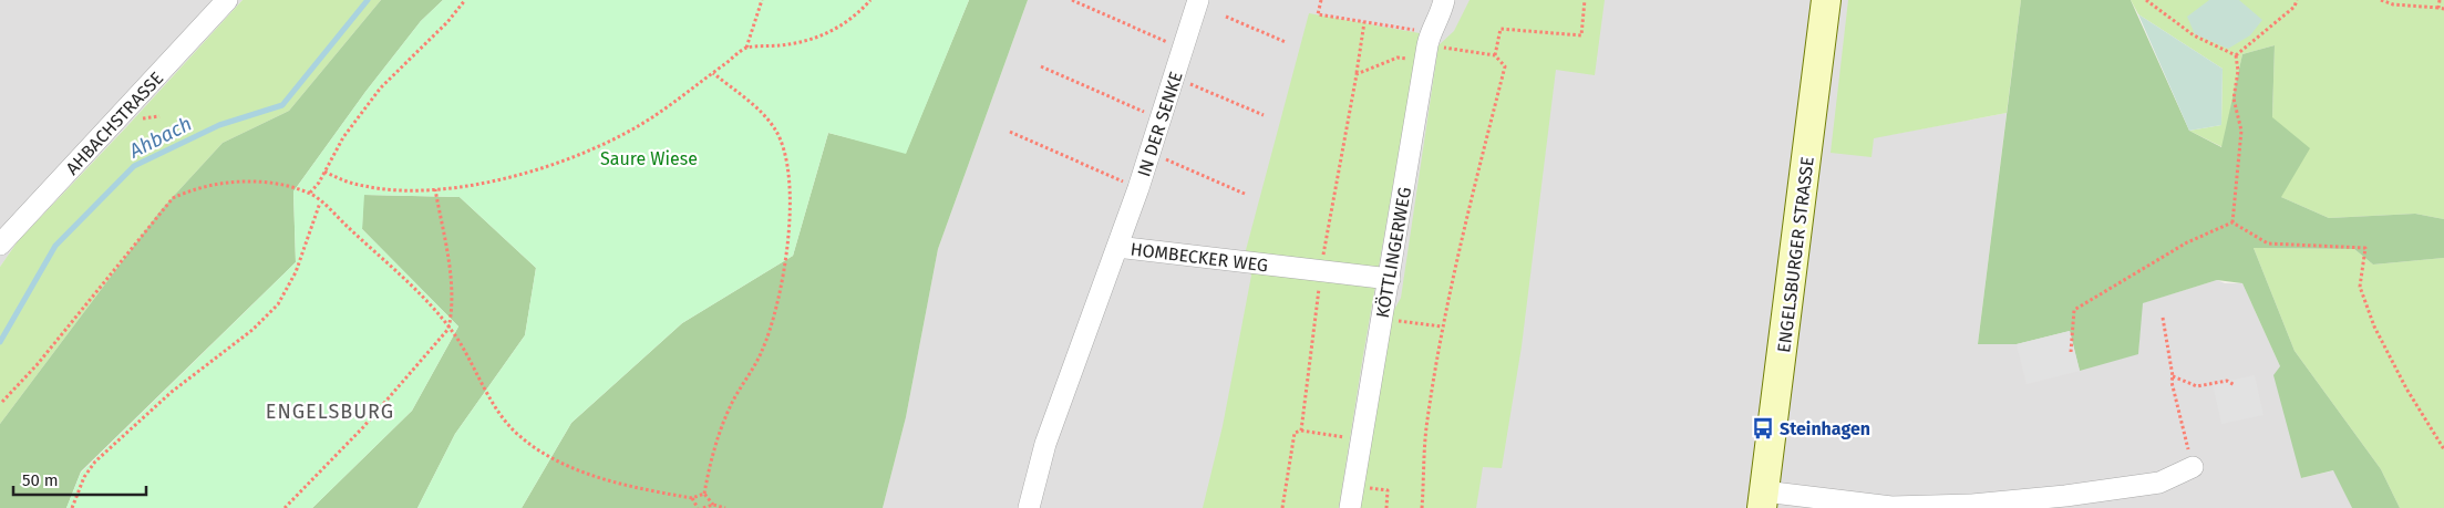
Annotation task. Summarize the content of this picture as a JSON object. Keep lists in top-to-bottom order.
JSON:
{
  "streets": {
    "street": [
      "AHBACHSTRASSE",
      "IN DER SENKE",
      "KÖTTLINGERWEG",
      "ENGELSBURGER STRASSE",
      "HOMBECKER WEG"
    ]
  },
  "crossings": [
    ["IN DER SENKE", "HOMBECKER WEG"],
    ["KÖTTLINGERWEG", "HOMBECKER WEG"]
  ],
  "districts": ["ENGELSBURG"],
  "water": ["Ahbach"],
  "parks": ["Saure Wiese"],
  "places": {
    "bus stop": ["Steinhagen"]
  },
  "scale_bar": "50 m"
}
